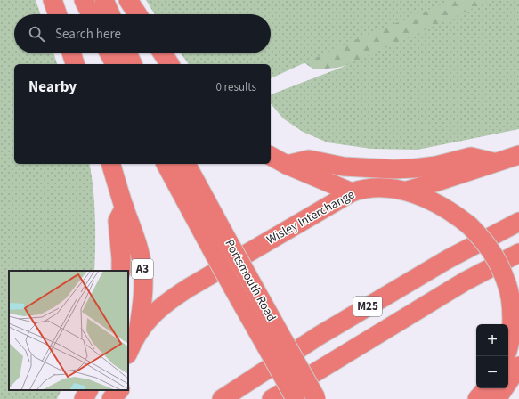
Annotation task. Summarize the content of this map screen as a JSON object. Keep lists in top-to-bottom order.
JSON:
{
  "streets": {
    "highway": [
      "Wisley Interchange",
      "A3",
      "Portsmouth Road",
      "M25"
    ]
  },
  "crossings": [
    ["Wisley Interchange", "A3"]
  ],
  "page": {
    "search": "Search here",
    "heading": ["Nearby", "0 results"],
    "map_buttons": ["+", "−"]
  }
}
